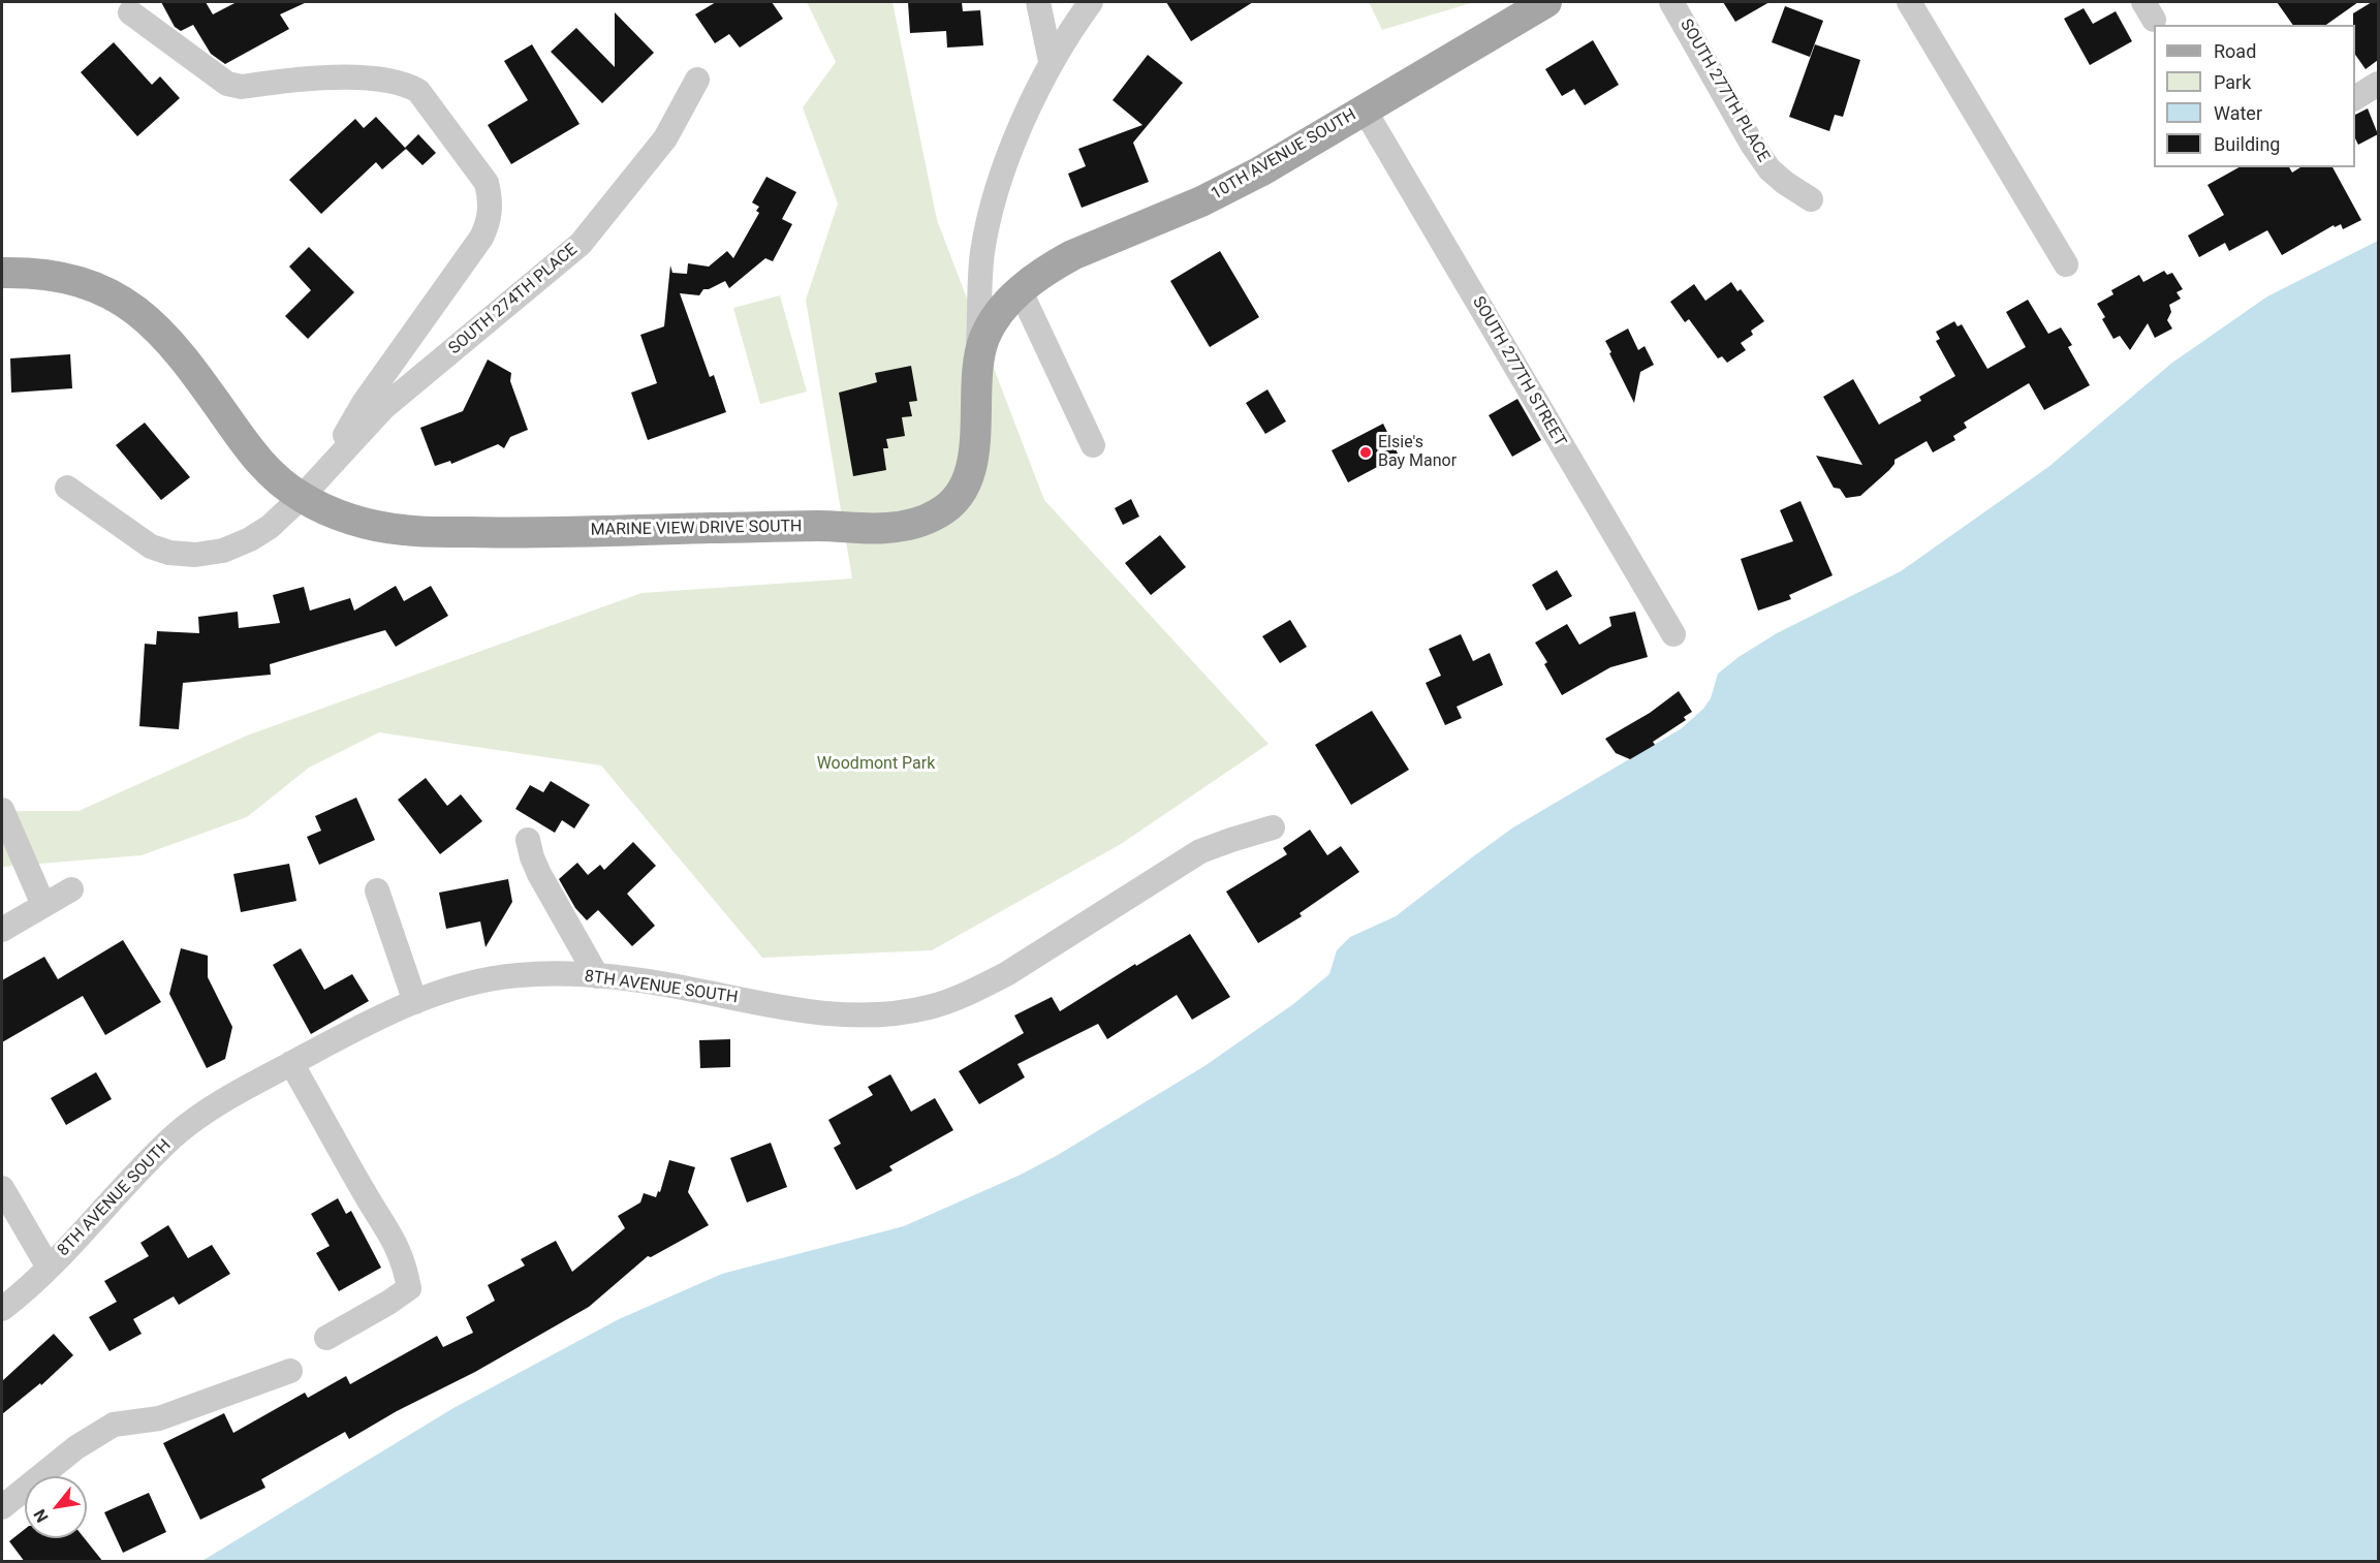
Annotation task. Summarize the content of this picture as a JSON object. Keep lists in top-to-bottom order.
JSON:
{
  "streets": {
    "main road": ["10TH AVENUE SOUTH", "MARINE VIEW DRIVE SOUTH"],
    "street": [
      "SOUTH 277TH PLACE",
      "SOUTH 274TH PLACE",
      "SOUTH 277TH STREET",
      "8TH AVENUE SOUTH"
    ]
  },
  "crossings": [
    ["10TH AVENUE SOUTH", "SOUTH 277TH STREET"],
    ["10TH AVENUE SOUTH", "MARINE VIEW DRIVE SOUTH"],
    ["SOUTH 274TH PLACE", "MARINE VIEW DRIVE SOUTH"]
  ],
  "parks": ["Woodmont Park"],
  "places": ["Elsie's Bay Manor"],
  "legend": [
    "Road",
    "Park",
    "Water",
    "Building"
  ],
  "north": "bottom left"
}
